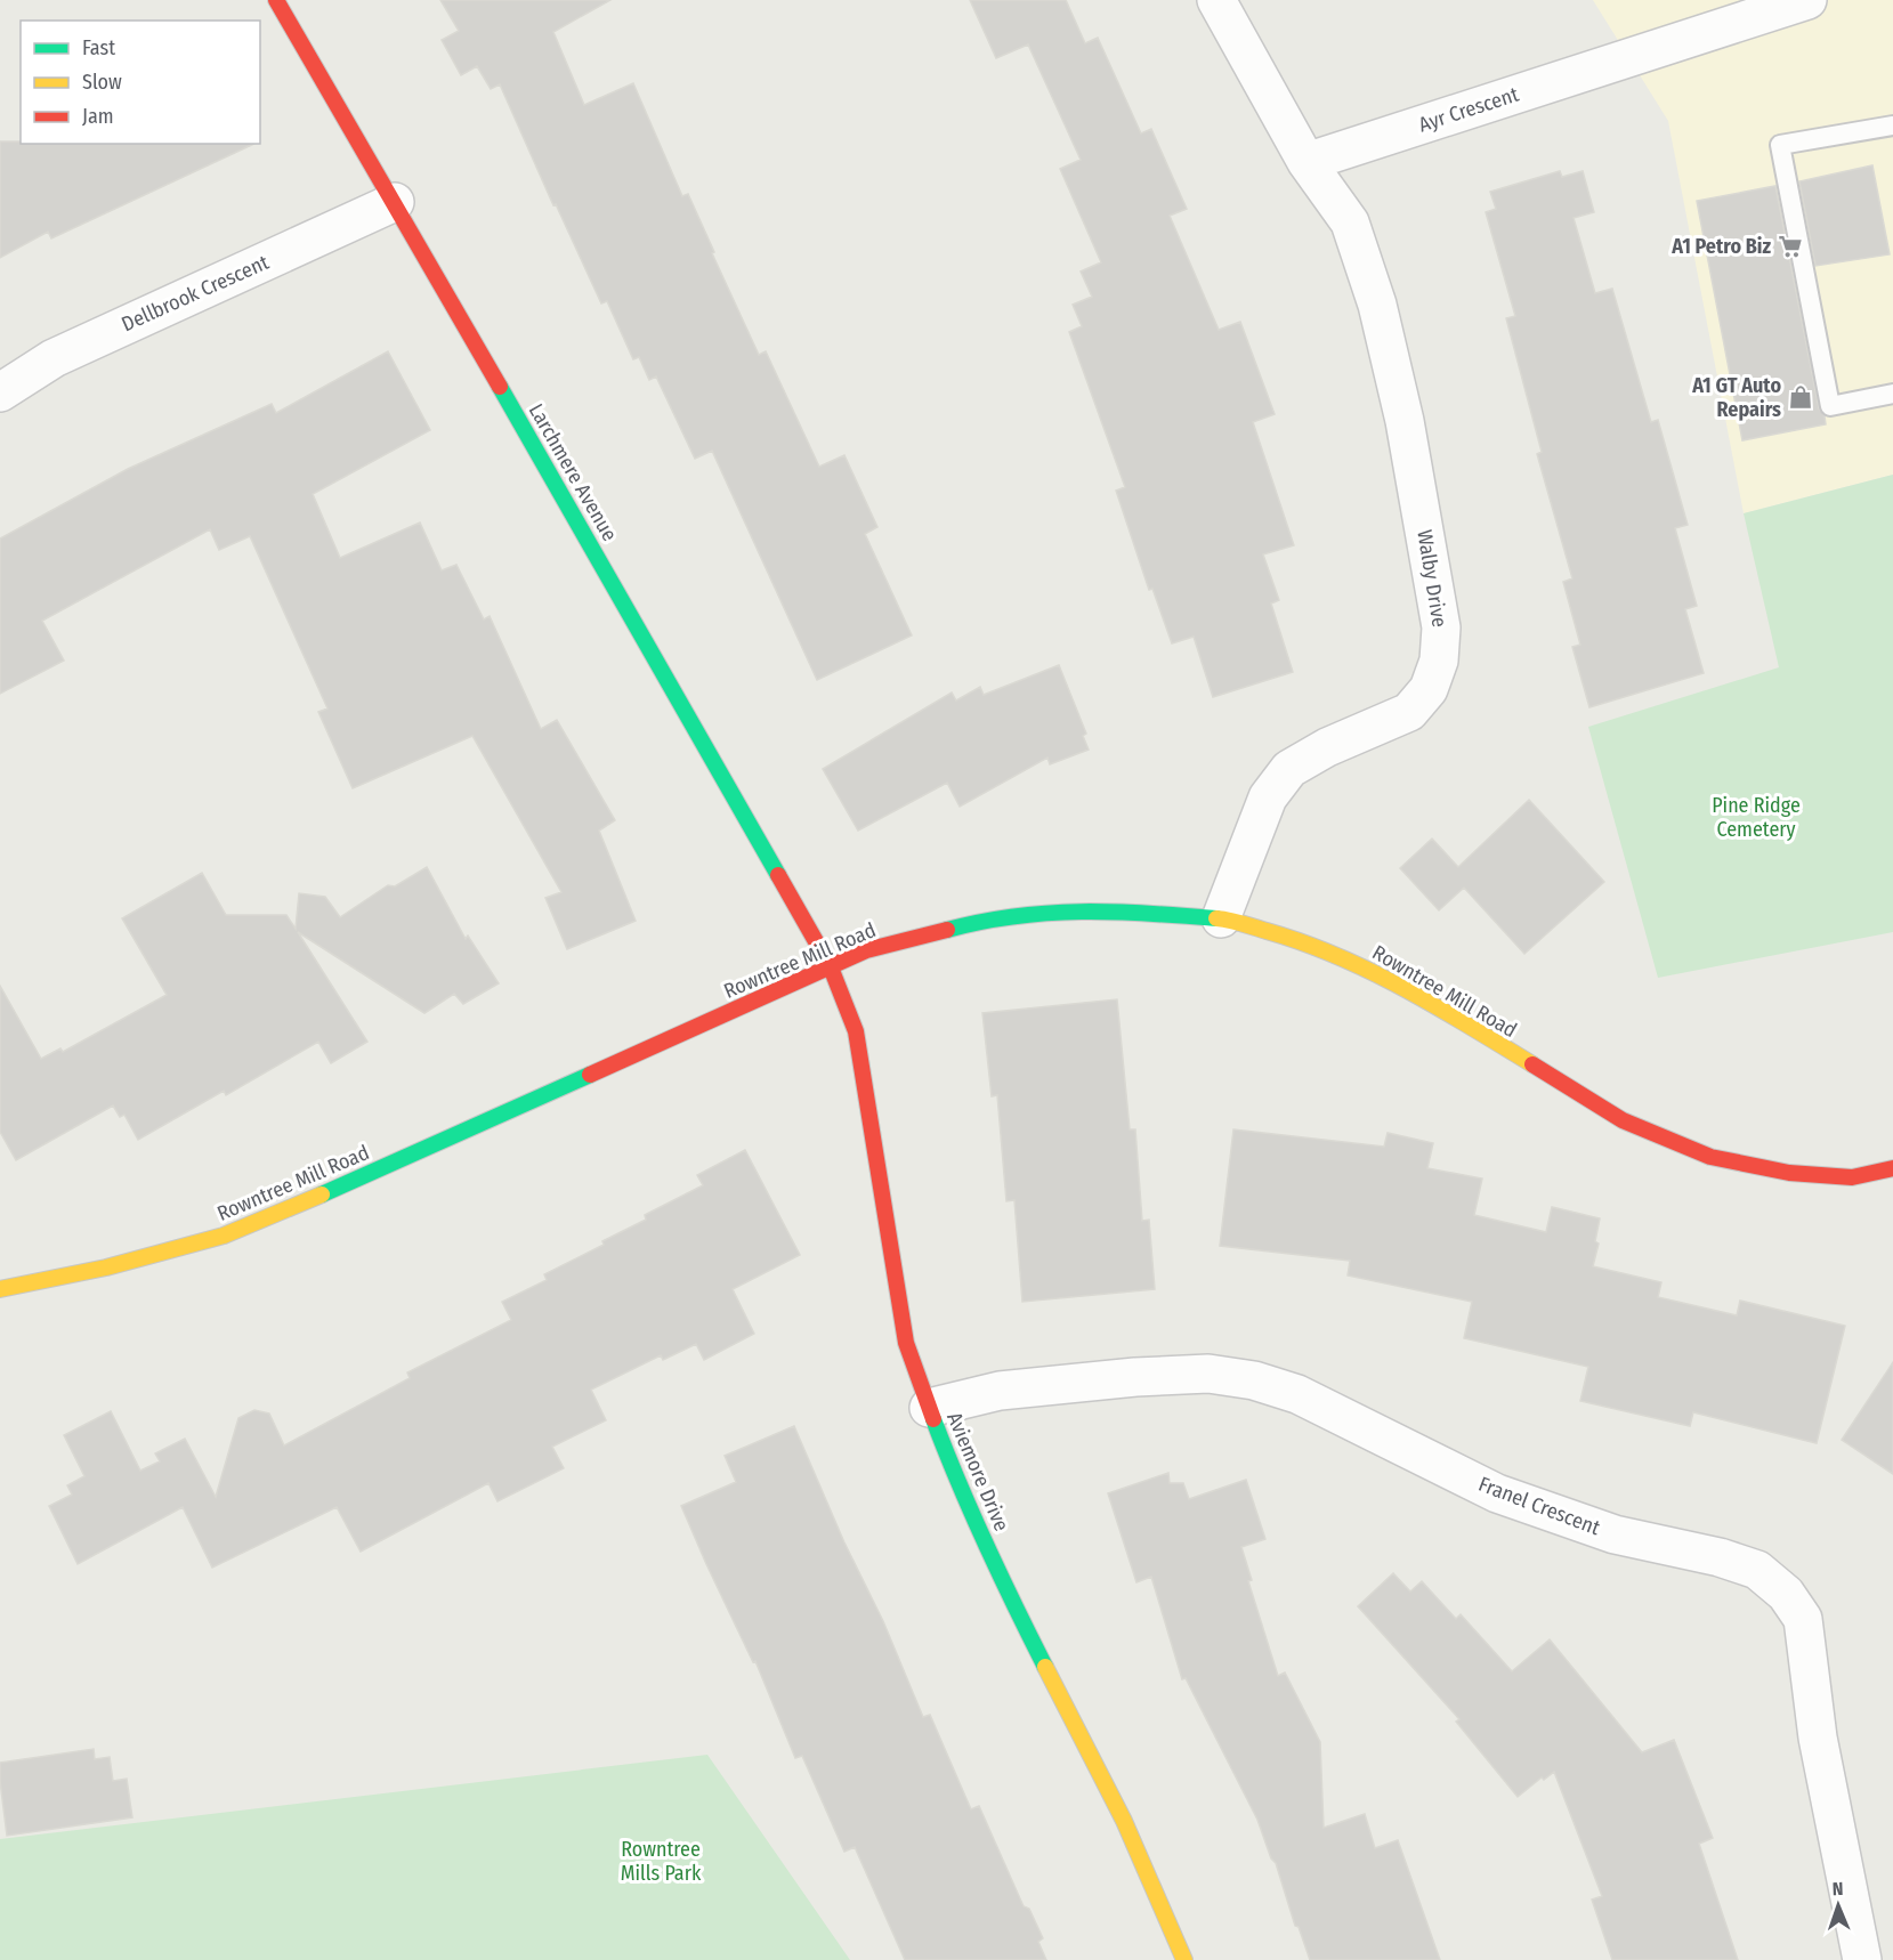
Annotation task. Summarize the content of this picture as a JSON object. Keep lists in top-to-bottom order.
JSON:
{
  "streets": {
    "street": [
      "Ayr Crescent",
      "Dellbrook Crescent",
      "Larchmere Avenue",
      "Walby Drive",
      "Rowntree Mill Road",
      "Aviemore Drive",
      "Franel Crescent"
    ]
  },
  "crossings": [
    ["Ayr Crescent", "Walby Drive"],
    ["Dellbrook Crescent", "Larchmere Avenue"],
    ["Larchmere Avenue", "Rowntree Mill Road"],
    ["Larchmere Avenue", "Aviemore Drive"],
    ["Walby Drive", "Rowntree Mill Road"],
    ["Rowntree Mill Road", "Aviemore Drive"],
    ["Aviemore Drive", "Franel Crescent"]
  ],
  "parks": ["Pine Ridge Cemetery", "Rowntree Mills Park"],
  "places": {
    "supermarket": ["A1 Petro Biz"],
    "shop": ["A1 GT Auto Repairs"]
  },
  "legend": ["Fast", "Slow", "Jam"],
  "north": "top"
}
